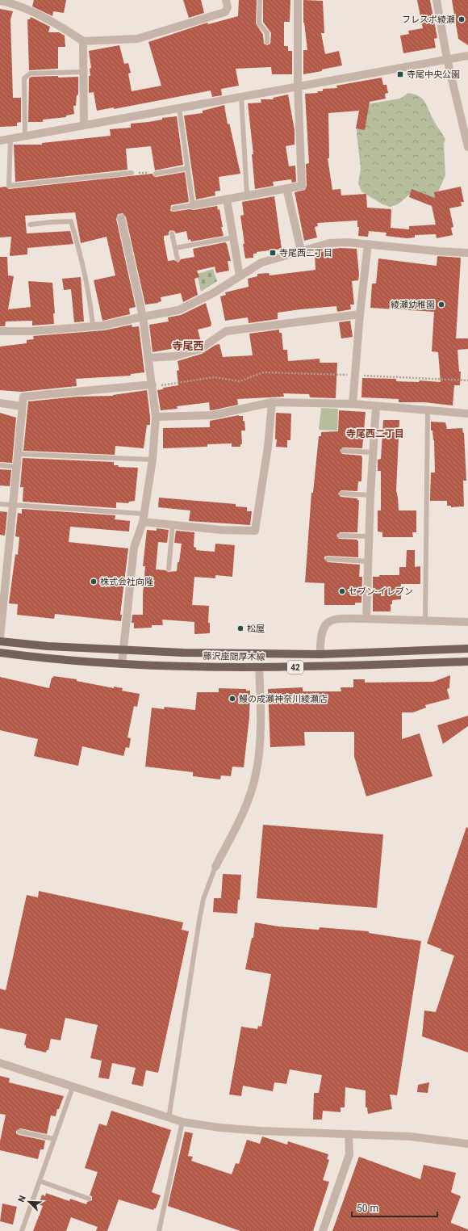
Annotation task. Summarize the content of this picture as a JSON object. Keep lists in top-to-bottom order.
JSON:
{
  "streets": {
    "main road": ["藤沢座間厚木線", "42"]
  },
  "districts": ["寺尾西", "寺尾西二丁目"],
  "places": {
    "other": [
      "フレスポ綾瀬",
      "綾瀬幼稚園",
      "株式会社向隆",
      "セブン-イレブン",
      "松屋",
      "鰻の成瀬神奈川綾瀬店"
    ],
    "transit": ["寺尾中央公園", "寺尾西二丁目"]
  },
  "scale_bar": "50 m",
  "north": "top left"
}
